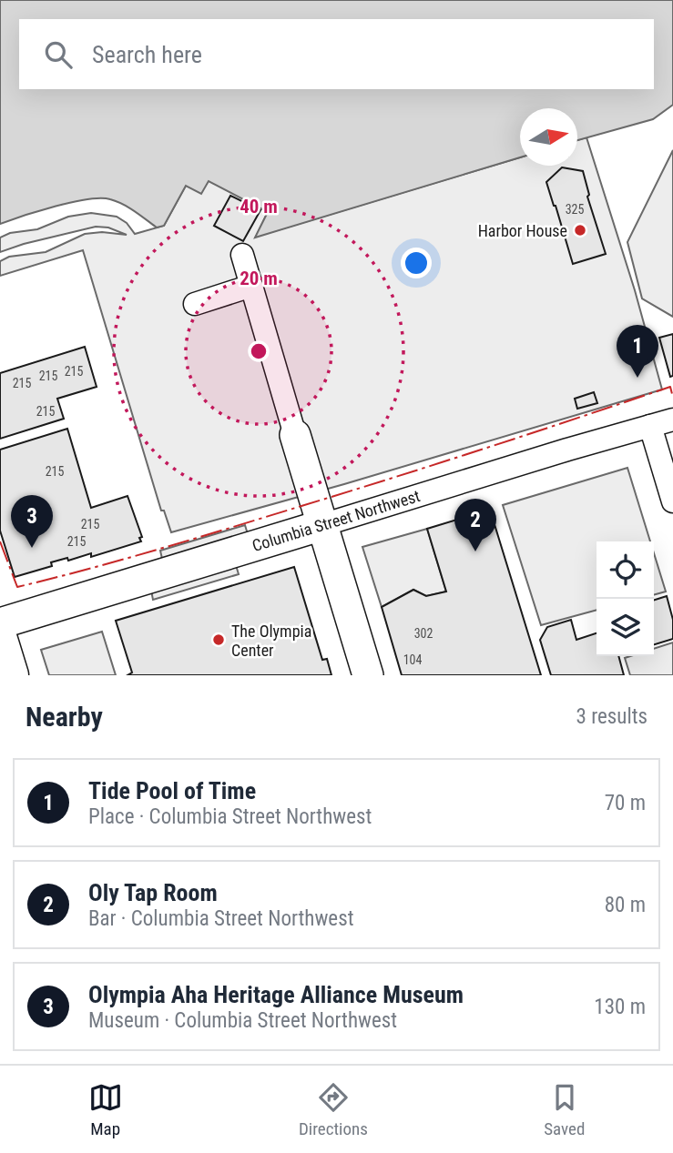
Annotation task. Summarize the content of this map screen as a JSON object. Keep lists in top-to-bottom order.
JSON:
{
  "streets": {
    "street": ["Columbia Street Northwest"]
  },
  "places": ["Harbor House", "The Olympia Center"],
  "house_numbers": [
    "325",
    "215",
    "215",
    "215",
    "215",
    "215",
    "215",
    "215",
    "302",
    "104"
  ],
  "north": "right",
  "page": {
    "search": "Search here",
    "pins": ["1", "3", "2"],
    "heading": ["Nearby", "3 results"],
    "list": [
      {
        "mark": "1",
        "name": "Tide Pool of Time",
        "note": "Place · Columbia Street Northwest",
        "value": "70 m"
      },
      {
        "mark": "2",
        "name": "Oly Tap Room",
        "note": "Bar · Columbia Street Northwest",
        "value": "80 m"
      },
      {
        "mark": "3",
        "name": "Olympia Aha Heritage Alliance Museum",
        "note": "Museum · Columbia Street Northwest",
        "value": "130 m"
      }
    ],
    "nav": ["Map", "Directions", "Saved"]
  },
  "rings": ["40 m", "20 m"]
}
